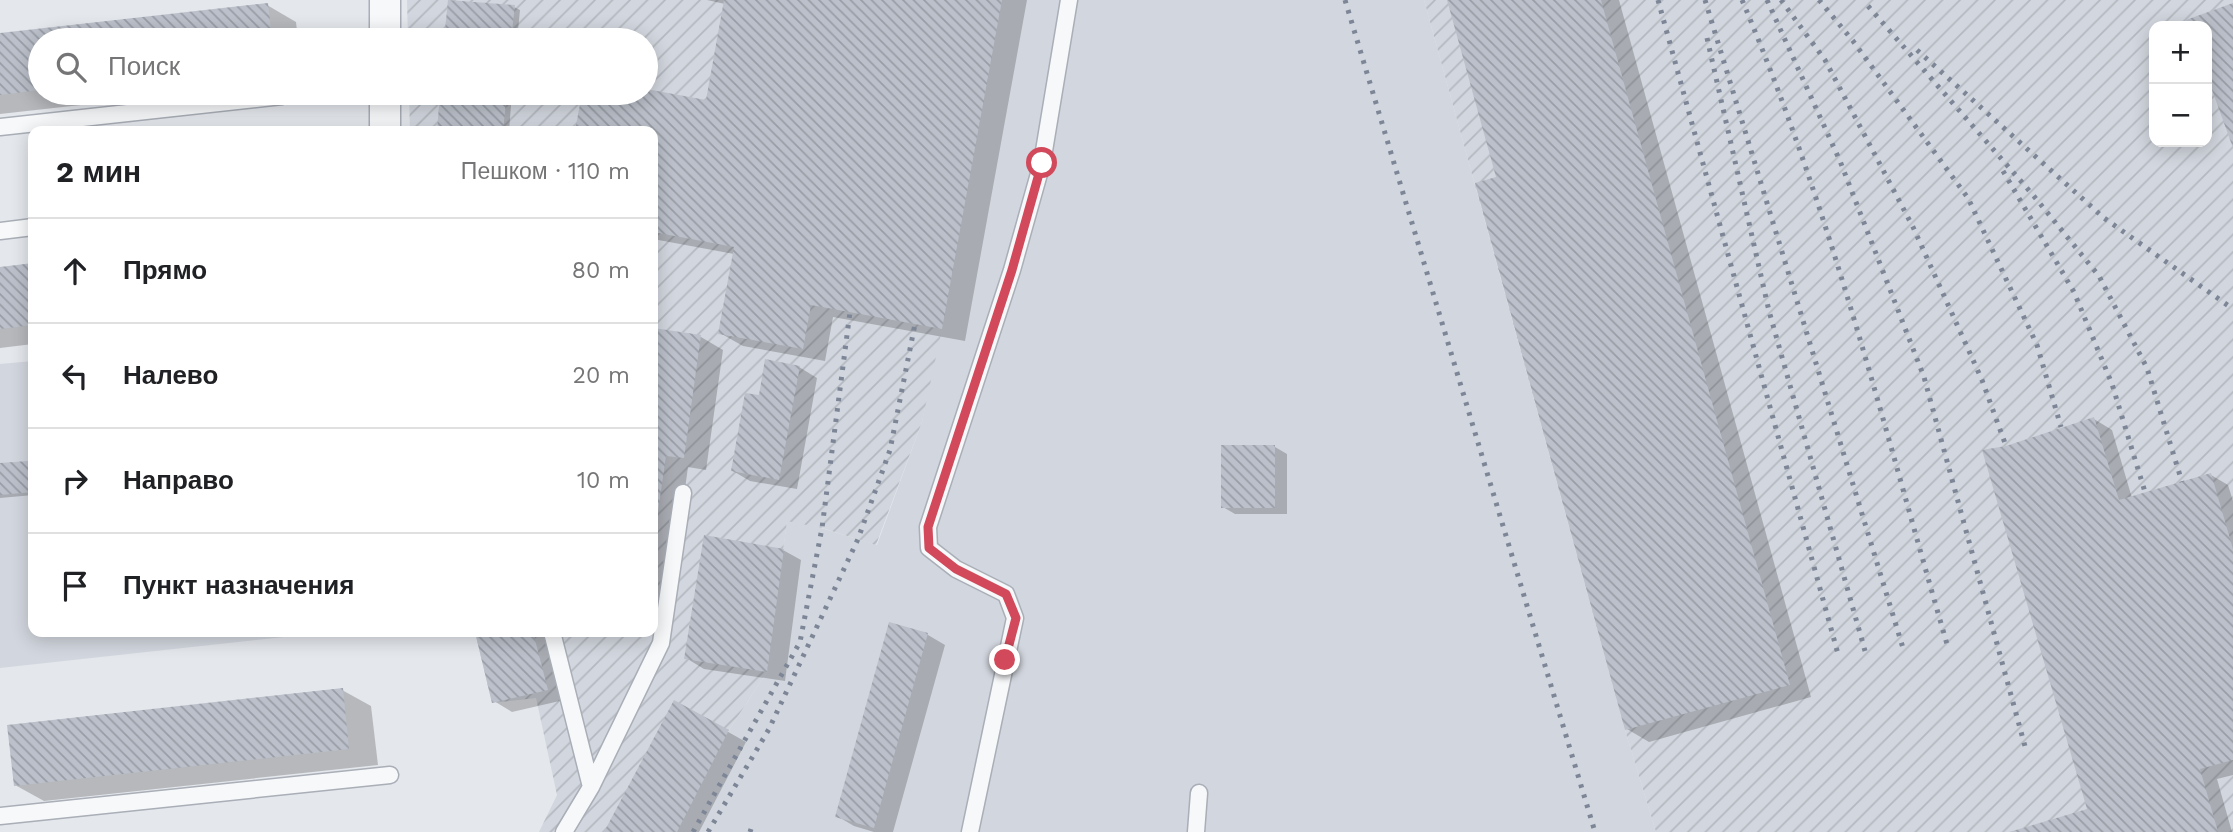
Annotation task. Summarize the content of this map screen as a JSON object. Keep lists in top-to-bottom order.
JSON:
{
  "page": {
    "map_buttons": ["+", "−"],
    "search": "Поиск",
    "heading": ["2 мин", "Пешком · 110 m"],
    "list": [
      ["Прямо", "80 m"],
      ["Налево", "20 m"],
      ["Направо", "10 m"],
      "Пункт назначения"
    ]
  }
}
